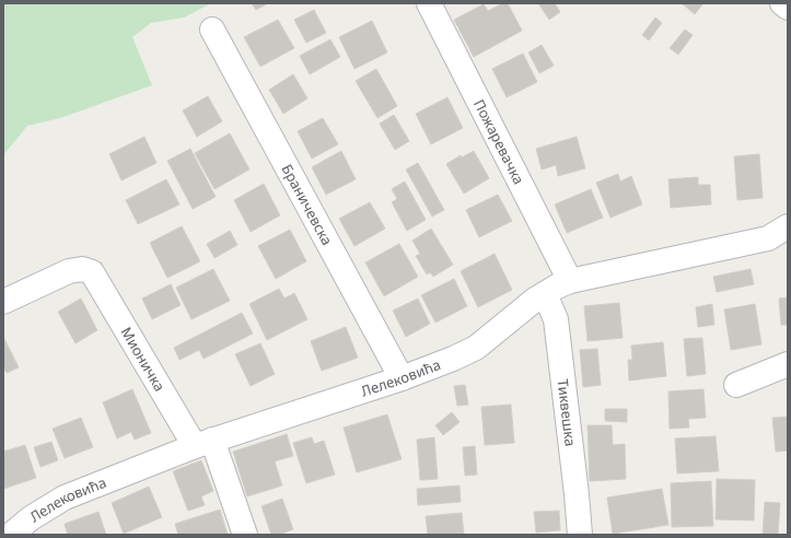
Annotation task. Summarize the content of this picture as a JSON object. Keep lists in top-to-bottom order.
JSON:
{
  "streets": {
    "street": [
      "Пожаревачка",
      "Браничевска",
      "Мионичка",
      "Лелековића",
      "Тиквешка"
    ]
  },
  "crossings": [
    ["Пожаревачка", "Лелековића"],
    ["Браничевска", "Лелековића"],
    ["Мионичка", "Лелековића"],
    ["Лелековића", "Тиквешка"]
  ]
}
